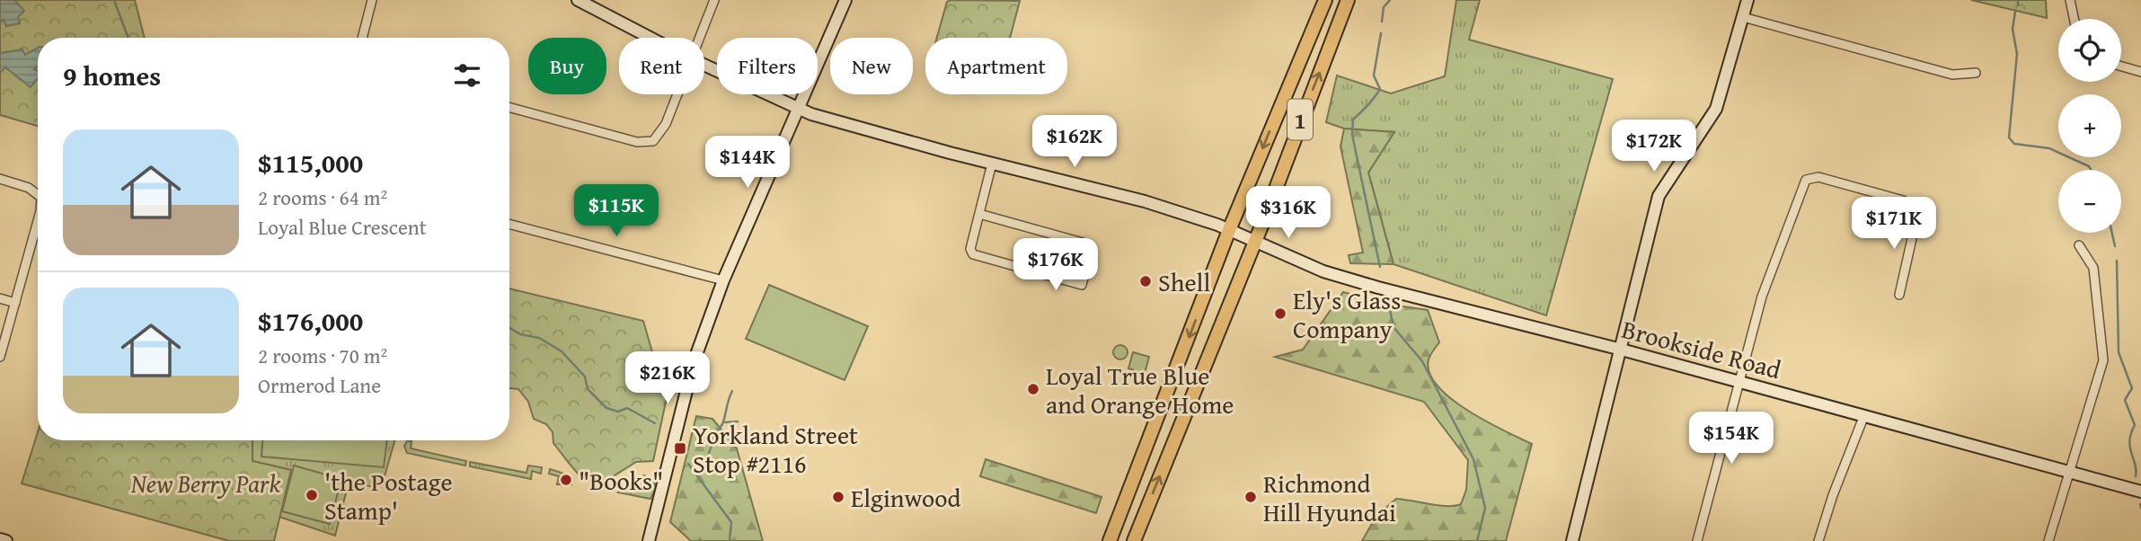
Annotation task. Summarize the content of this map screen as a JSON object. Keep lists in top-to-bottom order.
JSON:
{
  "streets": {
    "main road": ["1"],
    "street": ["Brookside Road"]
  },
  "crossings": [
    ["1", "Brookside Road"]
  ],
  "parks": ["New Berry Park"],
  "places": {
    "other": [
      "Shell",
      "Ely's Glass Company",
      "Loyal True Blue and Orange Home",
      "\"Books\"",
      "'the Postage Stamp'",
      "Elginwood",
      "Richmond Hill Hyundai"
    ],
    "transit": ["Yorkland Street Stop #2116"]
  },
  "page": {
    "map_buttons": ["+", "−"],
    "chip": [
      "Buy",
      "Rent",
      "Filters",
      "New",
      "Apartment"
    ],
    "heading": "9 homes",
    "list": [
      {
        "name": "$115,000",
        "note": "2 rooms · 64 m² · Loyal Blue Crescent"
      },
      {
        "name": "$176,000",
        "note": "2 rooms · 70 m² · Ormerod Lane"
      }
    ],
    "price": [
      "$162K",
      "$172K",
      "$144K",
      "$115K",
      "$316K",
      "$171K",
      "$176K",
      "$216K",
      "$154K"
    ]
  }
}
